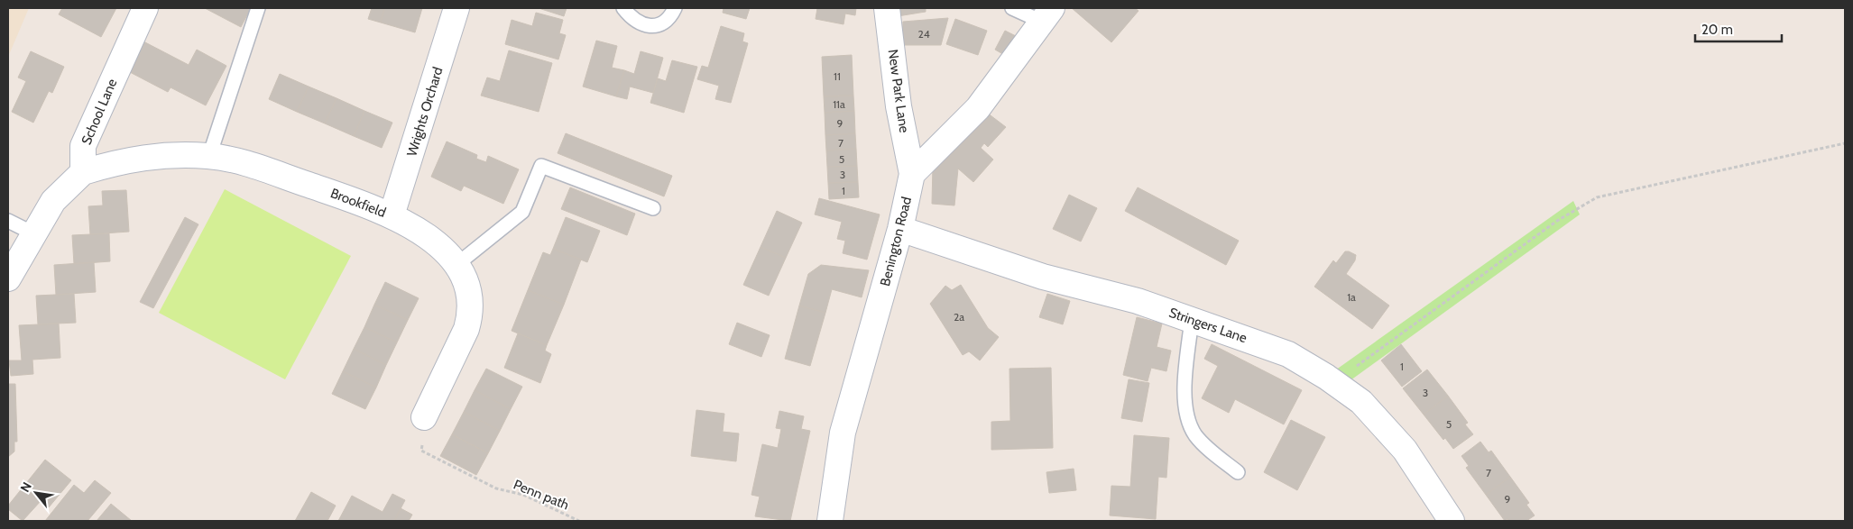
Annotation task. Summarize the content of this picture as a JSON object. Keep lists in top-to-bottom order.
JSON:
{
  "streets": {
    "street": [
      "New Park Lane",
      "School Lane",
      "Wrights Orchard",
      "Brookfield",
      "Benington Road",
      "Stringers Lane"
    ],
    "path": ["Penn path"]
  },
  "crossings": [
    ["New Park Lane", "Benington Road"],
    ["School Lane", "Brookfield"],
    ["Wrights Orchard", "Brookfield"],
    ["Brookfield", "Penn path"],
    ["Benington Road", "Stringers Lane"]
  ],
  "house_numbers": [
    "24",
    "11",
    "11a",
    "9",
    "7",
    "5",
    "3",
    "1",
    "1a",
    "2a",
    "1",
    "3",
    "5",
    "7",
    "9"
  ],
  "scale_bar": "20 m",
  "north": "top left"
}
